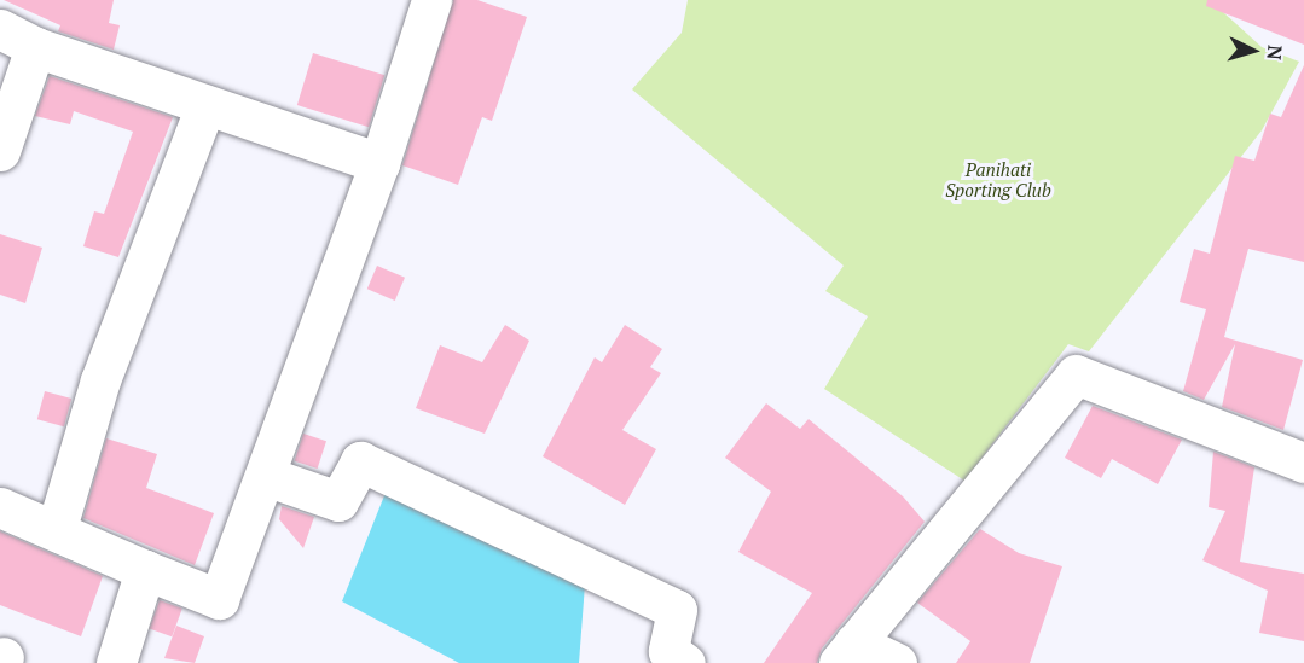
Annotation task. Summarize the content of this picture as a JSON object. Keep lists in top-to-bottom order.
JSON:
{
  "parks": ["Panihati Sporting Club"],
  "north": "right"
}
